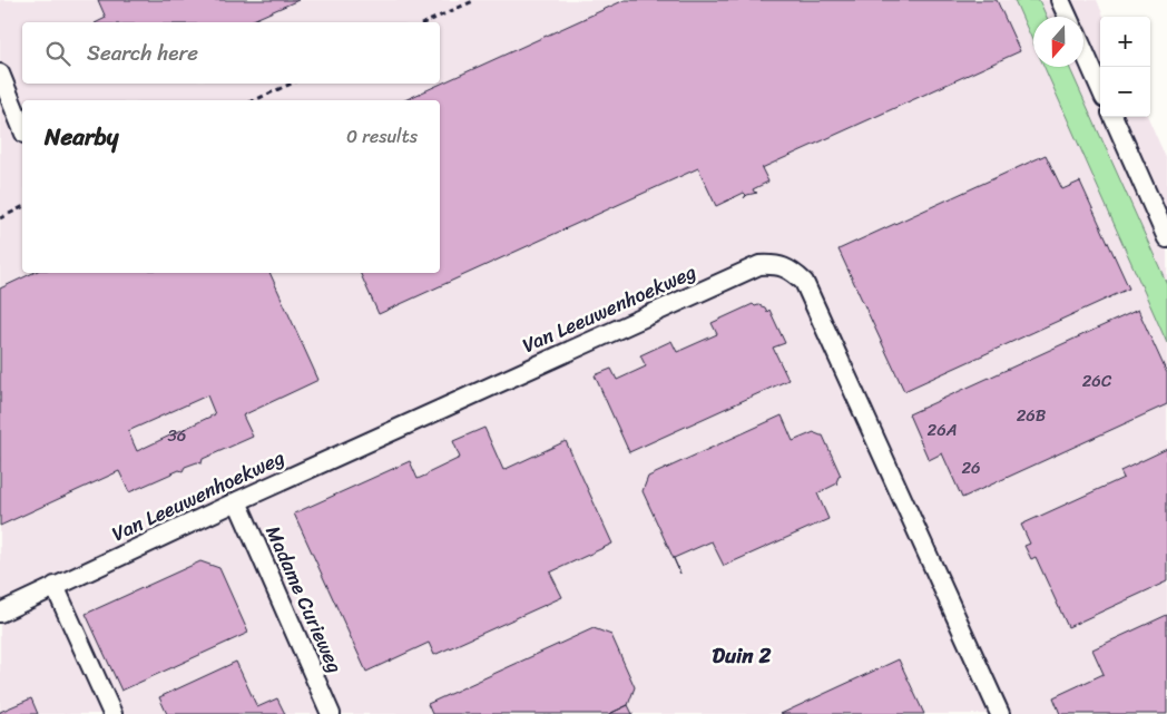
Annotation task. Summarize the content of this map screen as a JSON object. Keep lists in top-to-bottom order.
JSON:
{
  "streets": {
    "street": ["Van Leeuwenhoekweg", "Madame Curieweg"]
  },
  "crossings": [
    ["Van Leeuwenhoekweg", "Madame Curieweg"]
  ],
  "districts": ["Duin 2"],
  "house_numbers": [
    "26C",
    "26B",
    "26A",
    "36",
    "26"
  ],
  "north": "bottom",
  "page": {
    "map_buttons": ["+", "−"],
    "search": "Search here",
    "heading": ["Nearby", "0 results"]
  }
}
